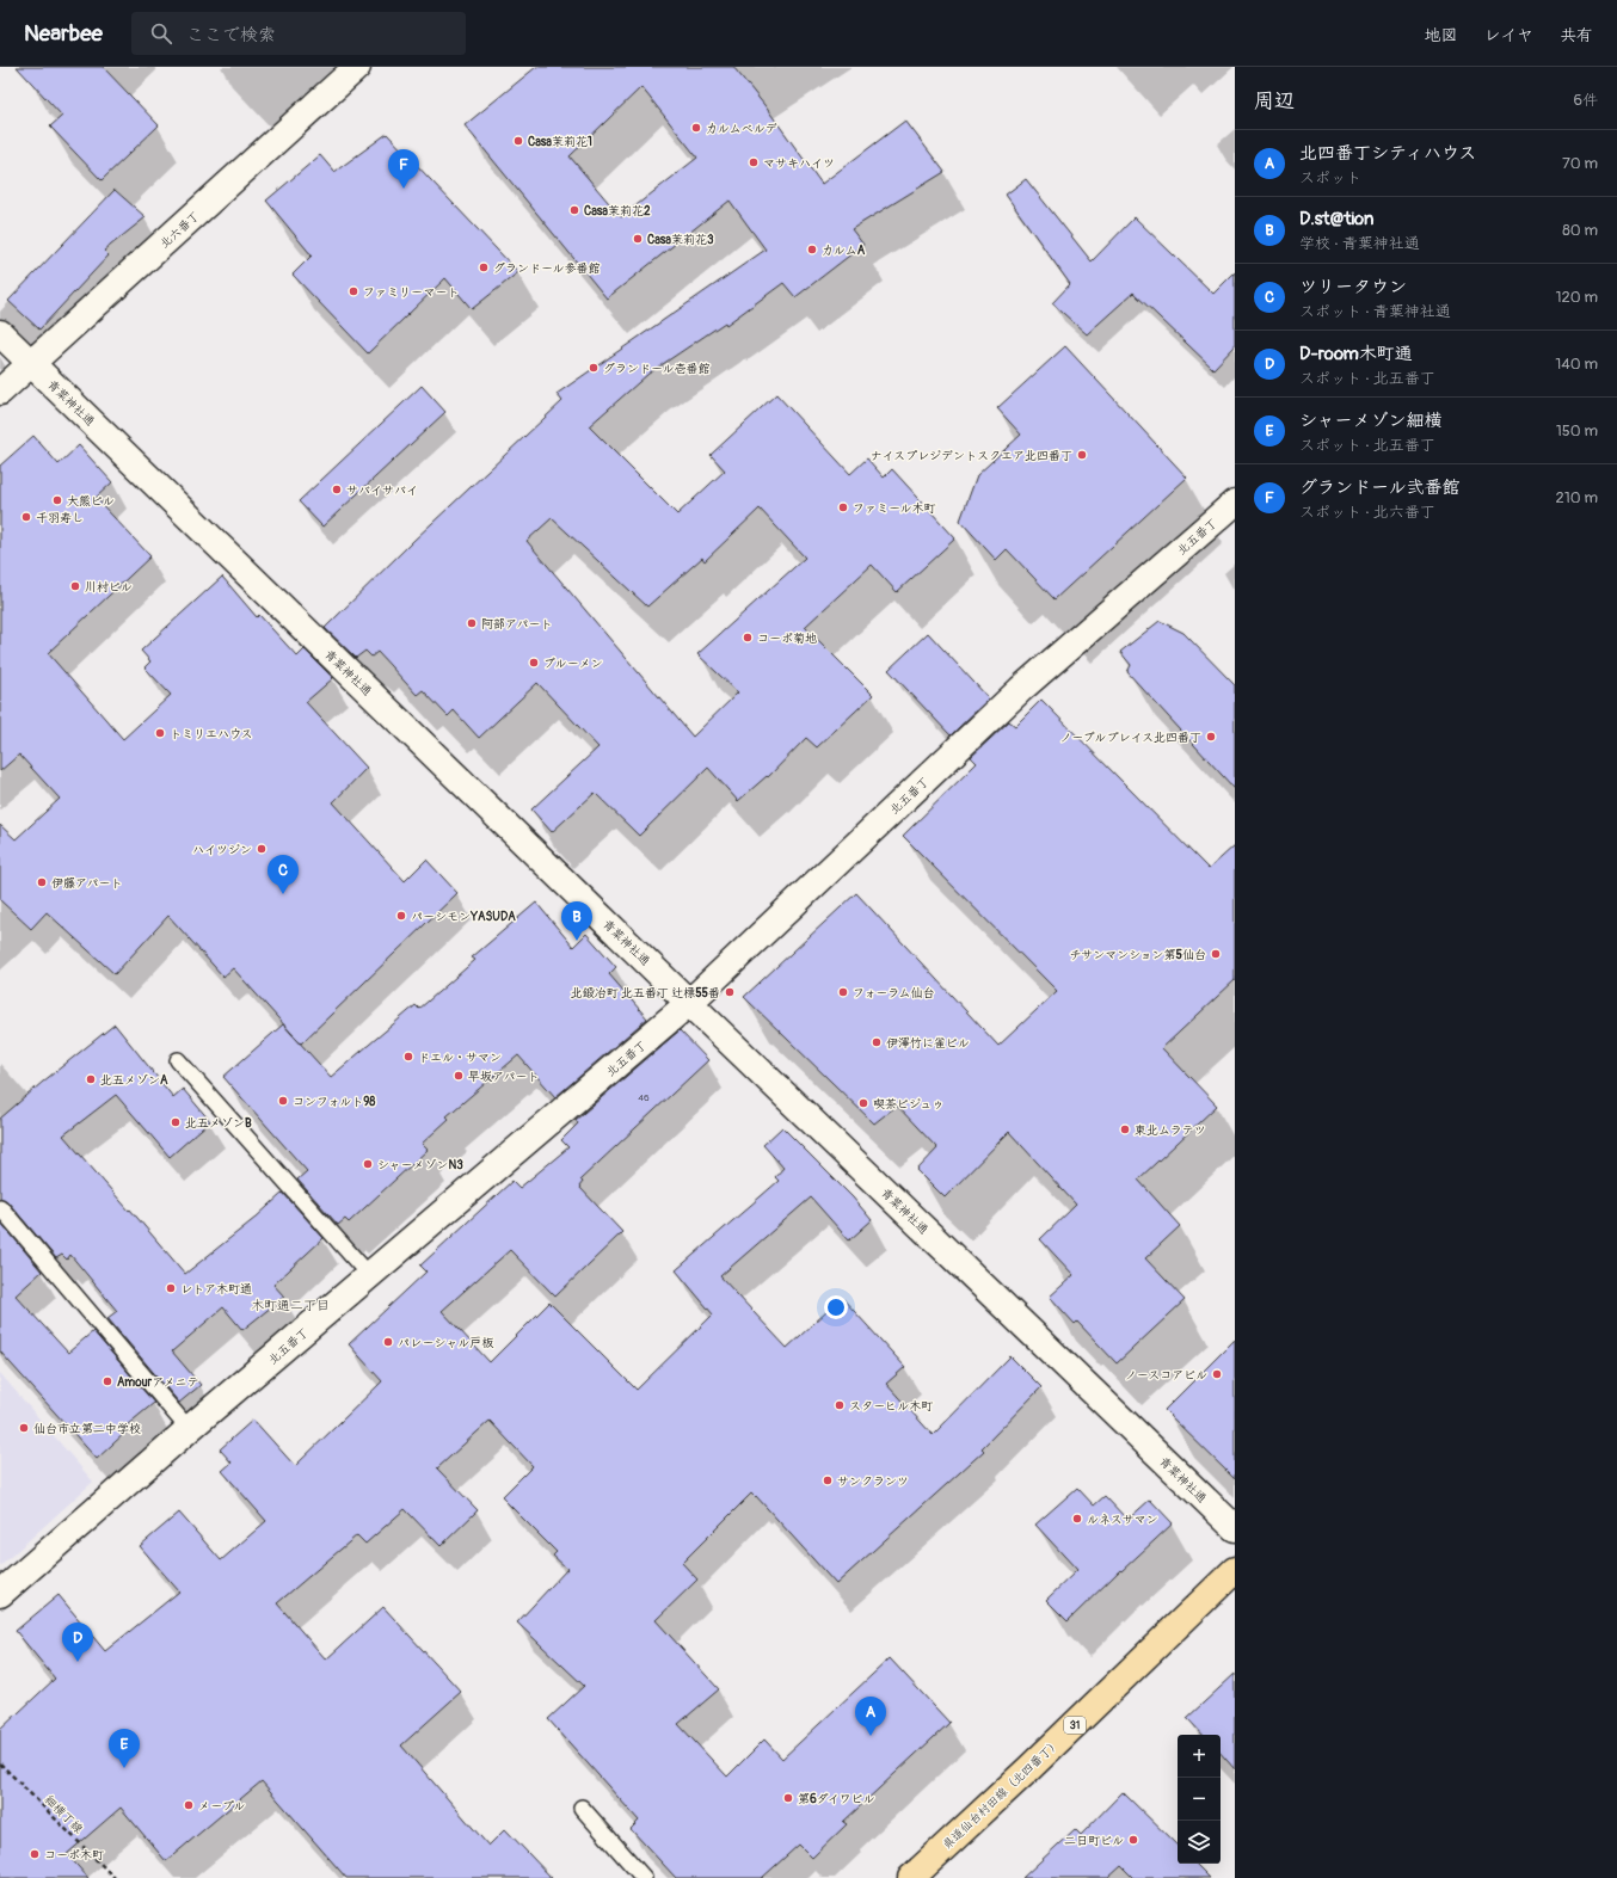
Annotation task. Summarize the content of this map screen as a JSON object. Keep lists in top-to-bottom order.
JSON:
{
  "streets": {
    "main road": ["31", "県道仙台村田線（北四番丁）"],
    "street": ["北六番丁", "青葉神社通", "北五番丁"],
    "path": ["細横丁線"]
  },
  "crossings": [
    ["北六番丁", "青葉神社通"],
    ["青葉神社通", "北五番丁"]
  ],
  "districts": ["木町通二丁目"],
  "places": [
    "カルムベルデ",
    "Casa茉莉花1",
    "マサキハイツ",
    "Casa茉莉花2",
    "Casa茉莉花3",
    "カルムA",
    "グランドール参番館",
    "ファミリーマート",
    "グランドール壱番館",
    "ナイスプレジデントスクエア北四番丁",
    "サバイサバイ",
    "大熊ビル",
    "ファミール木町",
    "千羽寿し",
    "川村ビル",
    "阿部アパート",
    "コーポ菊地",
    "ブルーメン",
    "トミリエハウス",
    "ノーブルプレイス北四番丁",
    "ハイツジン",
    "伊藤アパート",
    "パーシモンYASUDA",
    "チサンマンション第5仙台",
    "北鍛冶町 北五番丁 辻標55番",
    "フォーラム仙台",
    "伊澤竹に雀ビル",
    "ドエル・サマン",
    "早坂アパート",
    "北五メゾンA",
    "コンフォルト98",
    "喫茶ビジュゥ",
    "北五メゾンB",
    "東北ムラテツ",
    "シャーメゾンN3",
    "レトア木町通",
    "パレーシャル戸板",
    "ノースコアビル",
    "Amourアメニテ",
    "スターヒル木町",
    "仙台市立第二中学校",
    "サンクランツ",
    "ルネスサマン",
    "第6ダイワビル",
    "メープル",
    "二日町ビル",
    "コーポ木町"
  ],
  "house_numbers": ["46"],
  "page": {
    "header": "Nearbee",
    "search": "ここで検索",
    "nav": ["地図", "レイヤ", "共有"],
    "heading": ["周辺", "6件"],
    "list": [
      {
        "mark": "A",
        "name": "北四番丁シティハウス",
        "note": "スポット",
        "value": "70 m"
      },
      {
        "mark": "B",
        "name": "D.st@tion",
        "note": "学校 · 青葉神社通",
        "value": "80 m"
      },
      {
        "mark": "C",
        "name": "ツリータウン",
        "note": "スポット · 青葉神社通",
        "value": "120 m"
      },
      {
        "mark": "D",
        "name": "D-room木町通",
        "note": "スポット · 北五番丁",
        "value": "140 m"
      },
      {
        "mark": "E",
        "name": "シャーメゾン細横",
        "note": "スポット · 北五番丁",
        "value": "150 m"
      },
      {
        "mark": "F",
        "name": "グランドール弐番館",
        "note": "スポット · 北六番丁",
        "value": "210 m"
      }
    ],
    "pins": [
      "F",
      "C",
      "B",
      "D",
      "A",
      "E"
    ],
    "map_buttons": ["+", "−"]
  }
}
